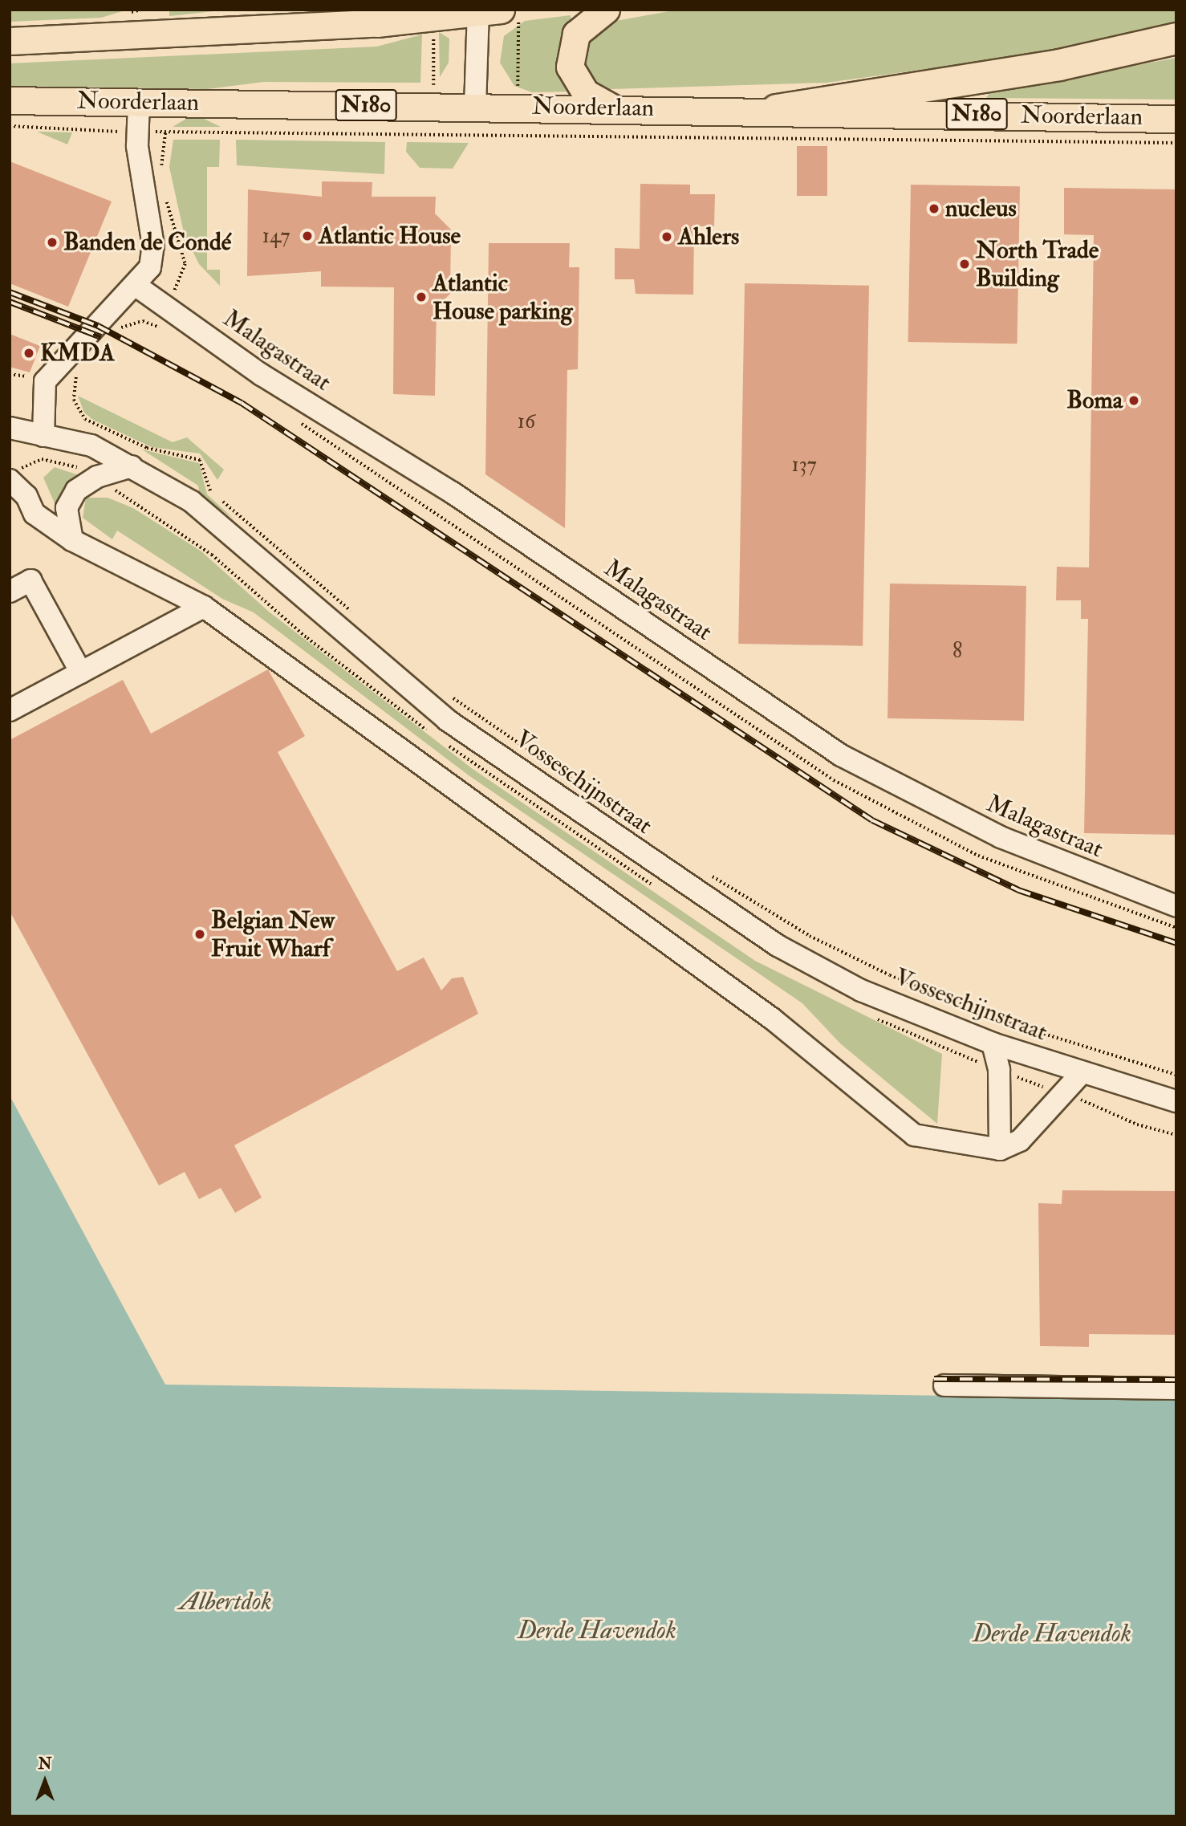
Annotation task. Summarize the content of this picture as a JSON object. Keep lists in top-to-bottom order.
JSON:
{
  "streets": {
    "main road": ["Noorderlaan", "N180"],
    "street": ["Malagastraat", "Vosseschijnstraat"]
  },
  "water": ["Albertdok", "Derde Havendok"],
  "places": [
    "nucleus",
    "Atlantic House",
    "Ahlers",
    "Banden de Condé",
    "North Trade Building",
    "Atlantic House parking",
    "KMDA",
    "Boma",
    "Belgian New Fruit Wharf"
  ],
  "house_numbers": [
    "147",
    "16",
    "137",
    "8"
  ],
  "north": "top"
}
